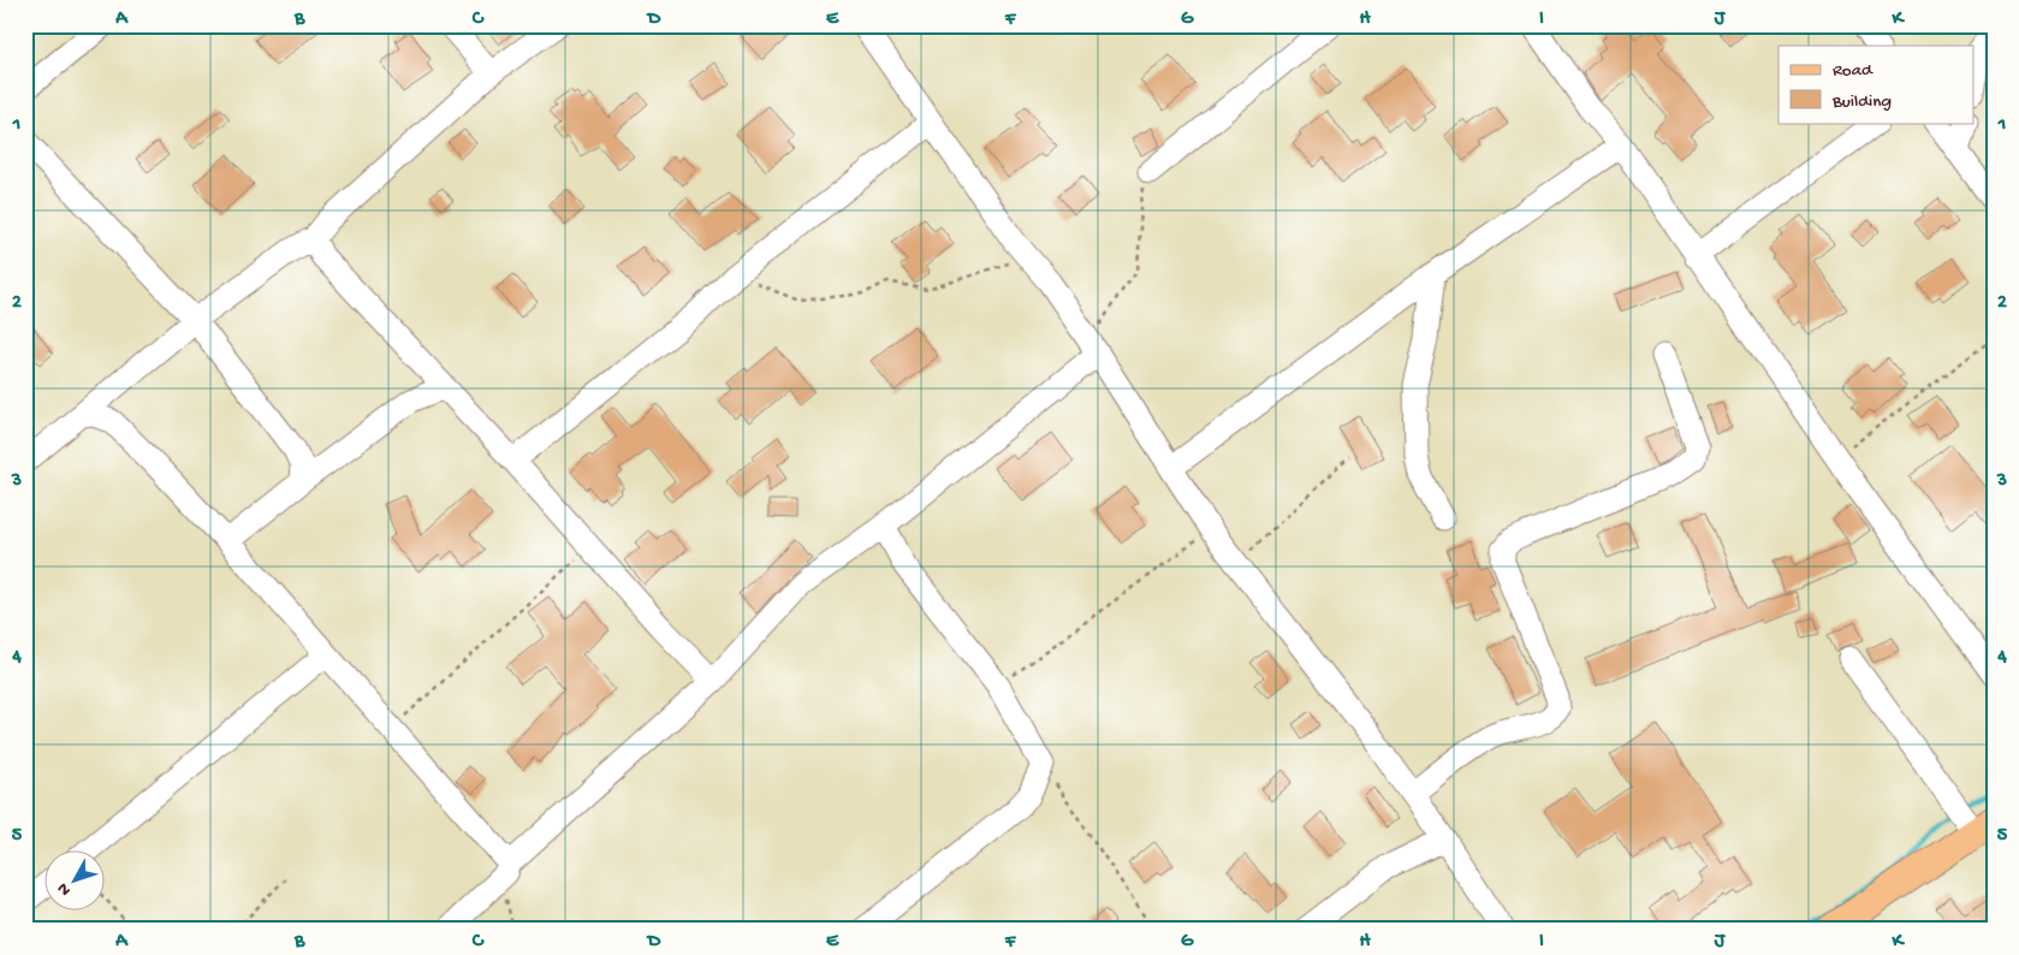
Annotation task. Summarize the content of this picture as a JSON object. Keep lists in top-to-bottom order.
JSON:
{
  "legend": ["Road", "Building"],
  "north": "bottom left",
  "grid": {
    "columns": [
      "A",
      "B",
      "C",
      "D",
      "E",
      "F",
      "G",
      "H",
      "I",
      "J",
      "K"
    ],
    "rows": [
      "1",
      "2",
      "3",
      "4",
      "5"
    ]
  }
}
